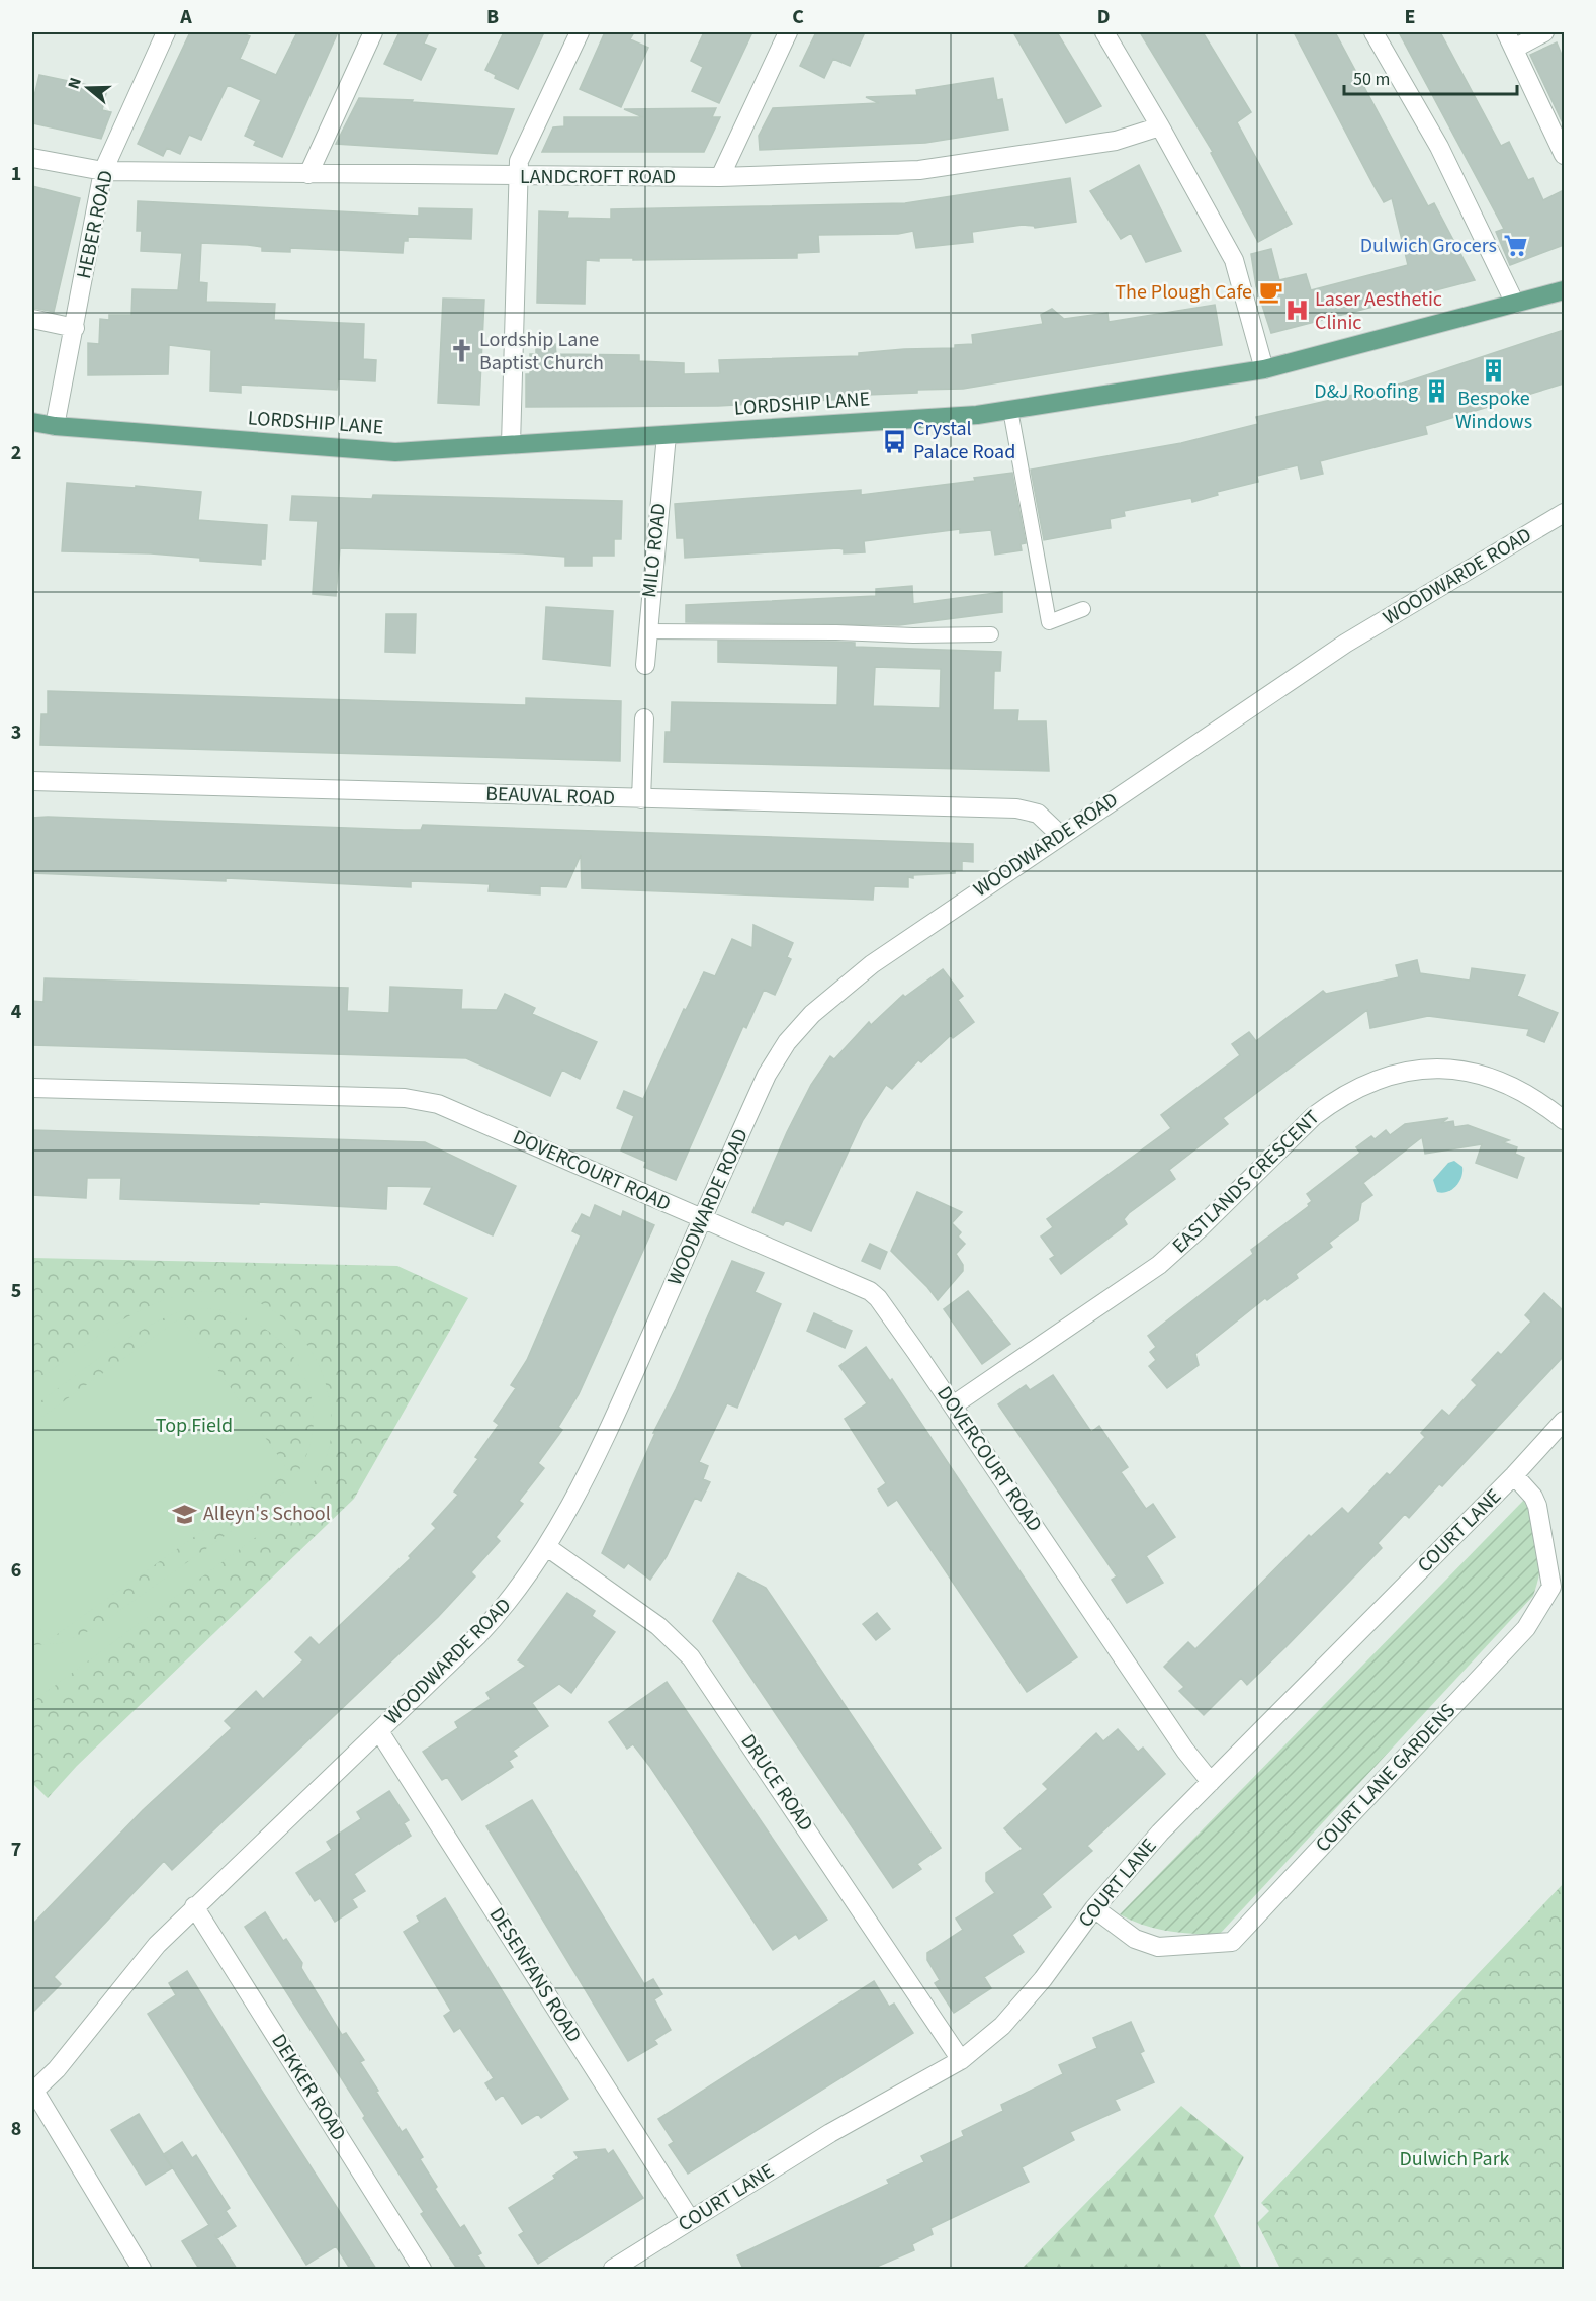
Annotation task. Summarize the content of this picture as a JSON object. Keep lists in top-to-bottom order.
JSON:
{
  "streets": {
    "main road": ["LORDSHIP LANE"],
    "street": [
      "LANDCROFT ROAD",
      "HEBER ROAD",
      "MILO ROAD",
      "WOODWARDE ROAD",
      "BEAUVAL ROAD",
      "DOVERCOURT ROAD",
      "EASTLANDS CRESCENT",
      "COURT LANE",
      "COURT LANE GARDENS",
      "DRUCE ROAD",
      "DESENFANS ROAD",
      "DEKKER ROAD"
    ]
  },
  "crossings": [
    ["LANDCROFT ROAD", "HEBER ROAD"],
    ["HEBER ROAD", "LORDSHIP LANE"],
    ["LORDSHIP LANE", "MILO ROAD"],
    ["WOODWARDE ROAD", "BEAUVAL ROAD"],
    ["WOODWARDE ROAD", "DOVERCOURT ROAD"],
    ["WOODWARDE ROAD", "DRUCE ROAD"],
    ["WOODWARDE ROAD", "DESENFANS ROAD"],
    ["WOODWARDE ROAD", "DEKKER ROAD"],
    ["DOVERCOURT ROAD", "EASTLANDS CRESCENT"],
    ["DOVERCOURT ROAD", "COURT LANE"],
    ["COURT LANE", "COURT LANE GARDENS"],
    ["COURT LANE", "DRUCE ROAD"],
    ["COURT LANE", "DESENFANS ROAD"]
  ],
  "parks": ["Top Field", "Dulwich Park"],
  "places": {
    "supermarket": ["Dulwich Grocers"],
    "cafe": ["The Plough Cafe"],
    "hospital": ["Laser Aesthetic Clinic"],
    "church": ["Lordship Lane Baptist Church"],
    "building": ["Bespoke Windows", "D&J Roofing"],
    "bus stop": ["Crystal Palace Road"],
    "school or university": ["Alleyn's School"]
  },
  "scale_bar": "50 m",
  "north": "left",
  "grid": {
    "columns": [
      "A",
      "B",
      "C",
      "D",
      "E"
    ],
    "rows": [
      "1",
      "2",
      "3",
      "4",
      "5",
      "6",
      "7",
      "8"
    ]
  }
}
